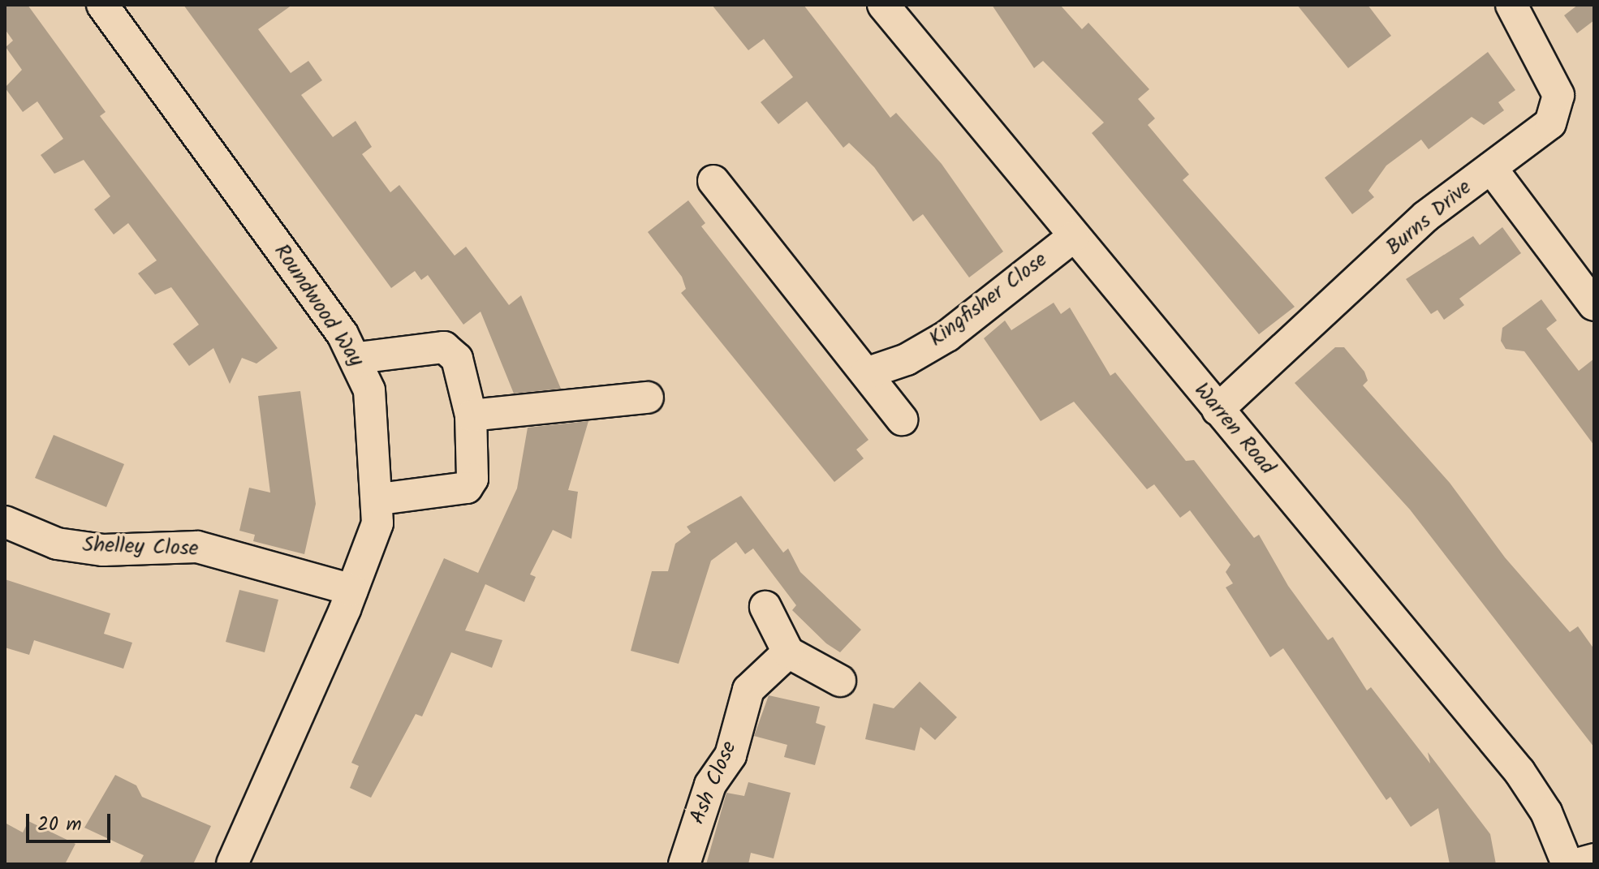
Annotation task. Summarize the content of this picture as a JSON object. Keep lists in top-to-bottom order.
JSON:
{
  "streets": {
    "street": [
      "Burns Drive",
      "Kingfisher Close",
      "Roundwood Way",
      "Warren Road",
      "Shelley Close",
      "Ash Close"
    ]
  },
  "crossings": [
    ["Burns Drive", "Warren Road"],
    ["Kingfisher Close", "Warren Road"],
    ["Roundwood Way", "Shelley Close"]
  ],
  "scale_bar": "20 m"
}
